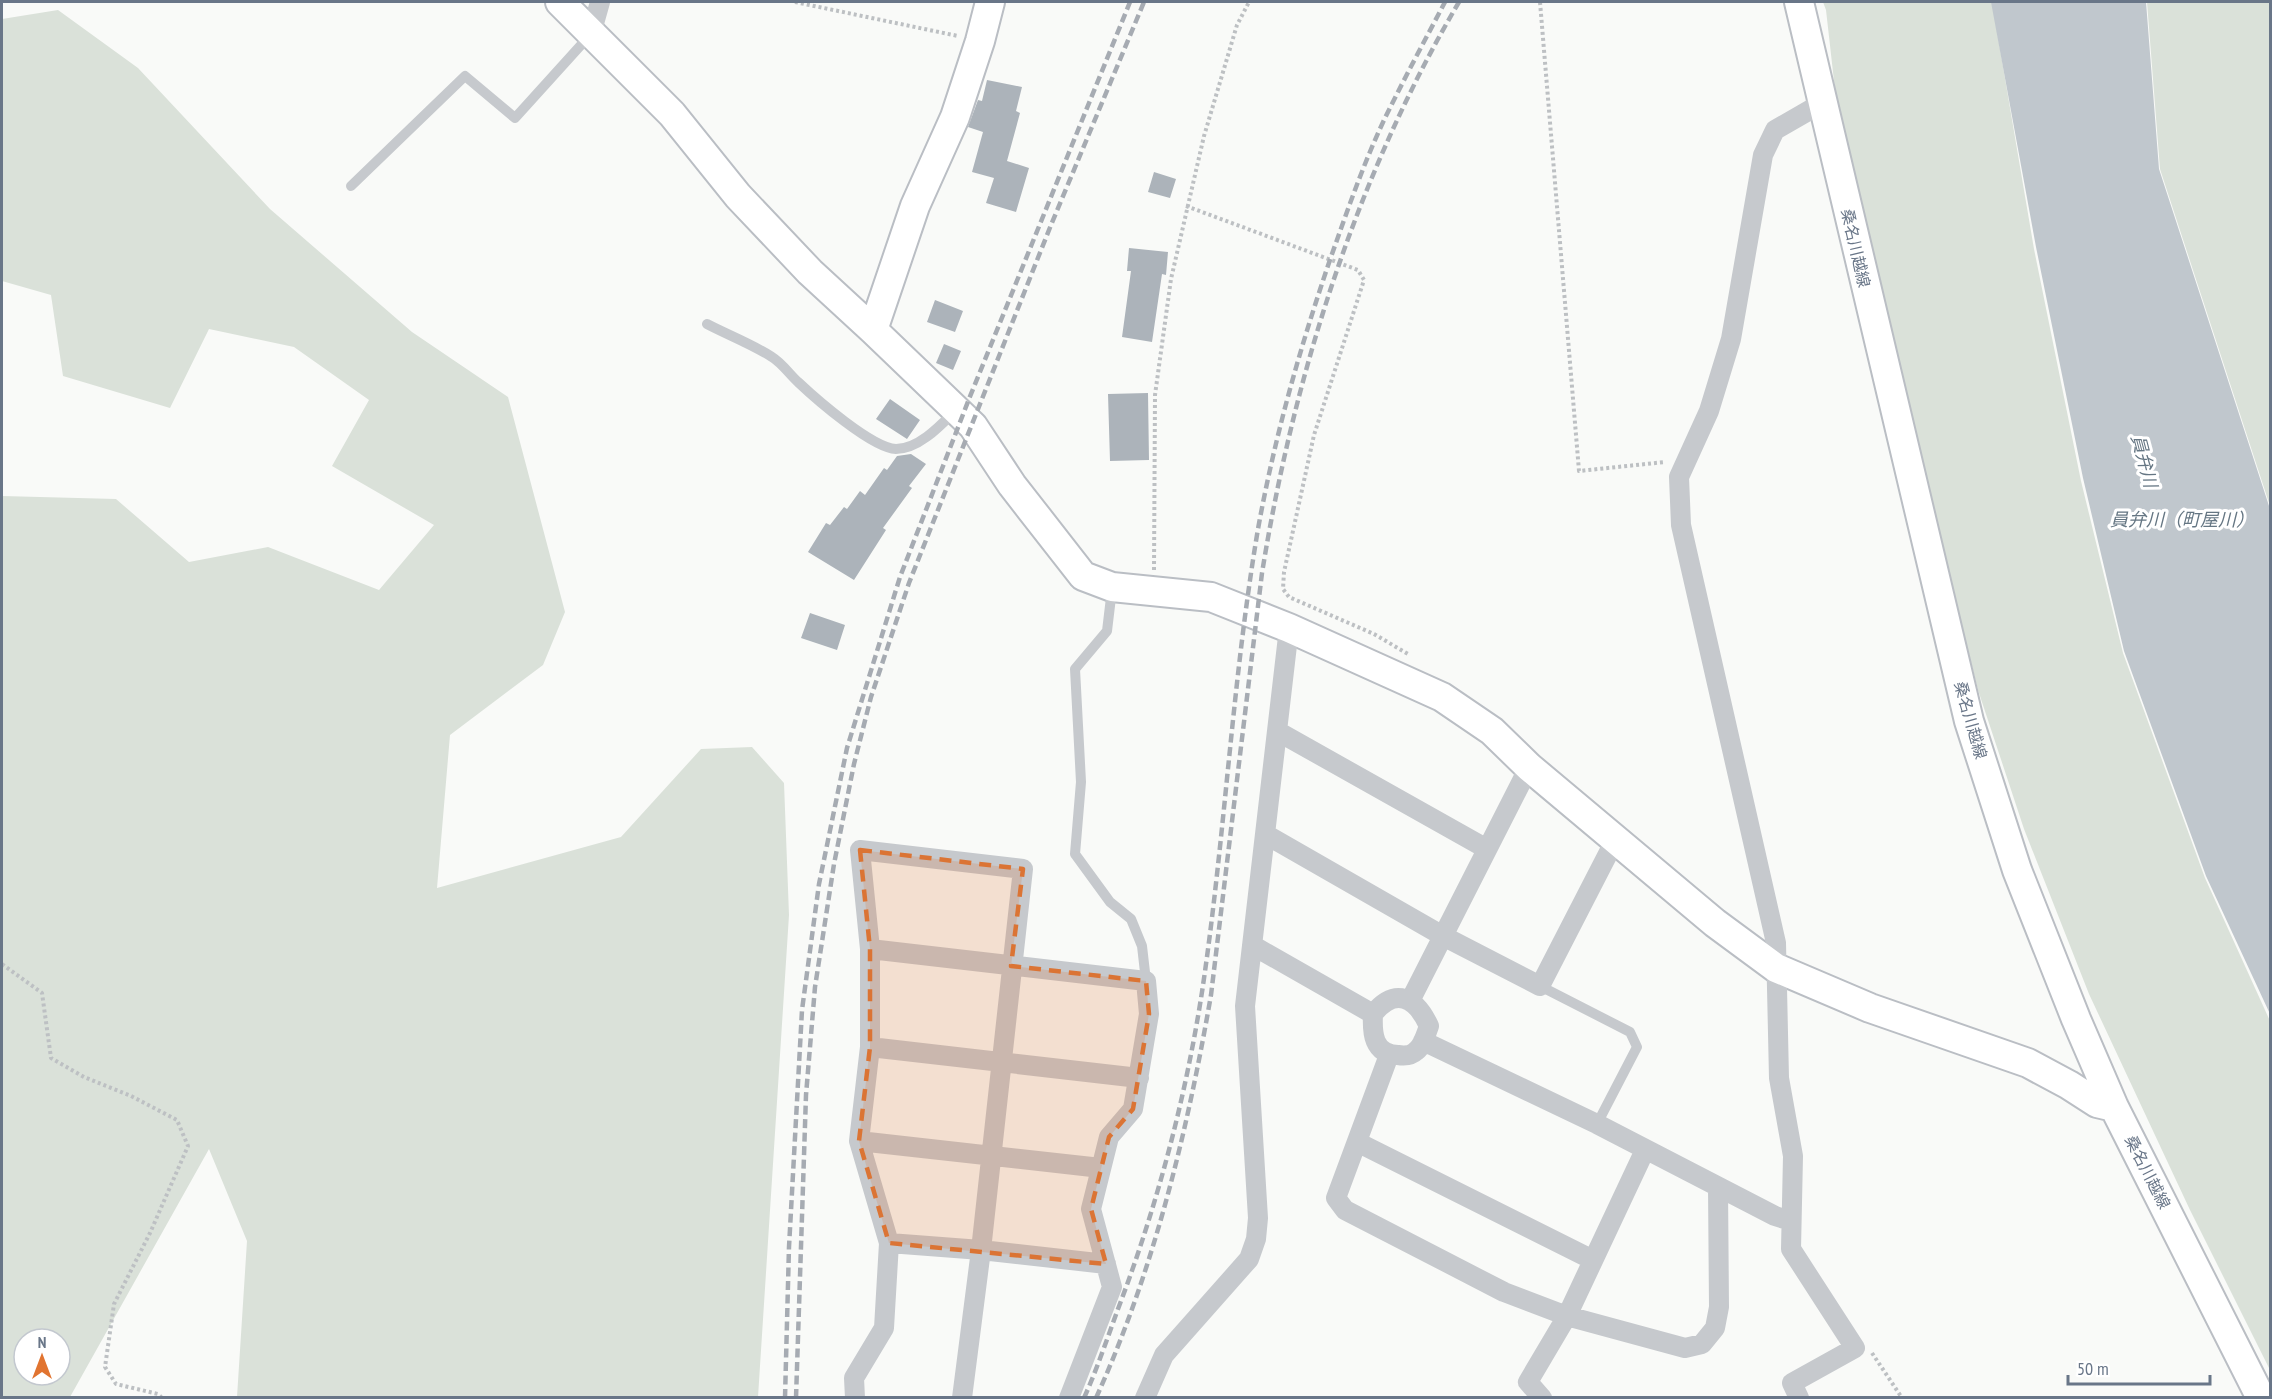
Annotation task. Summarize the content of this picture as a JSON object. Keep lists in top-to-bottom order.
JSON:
{
  "streets": {
    "street": ["桑名川越線"]
  },
  "water": ["員弁川", "員弁川（町屋川）"],
  "scale_bar": "50 m",
  "north": "top"
}
